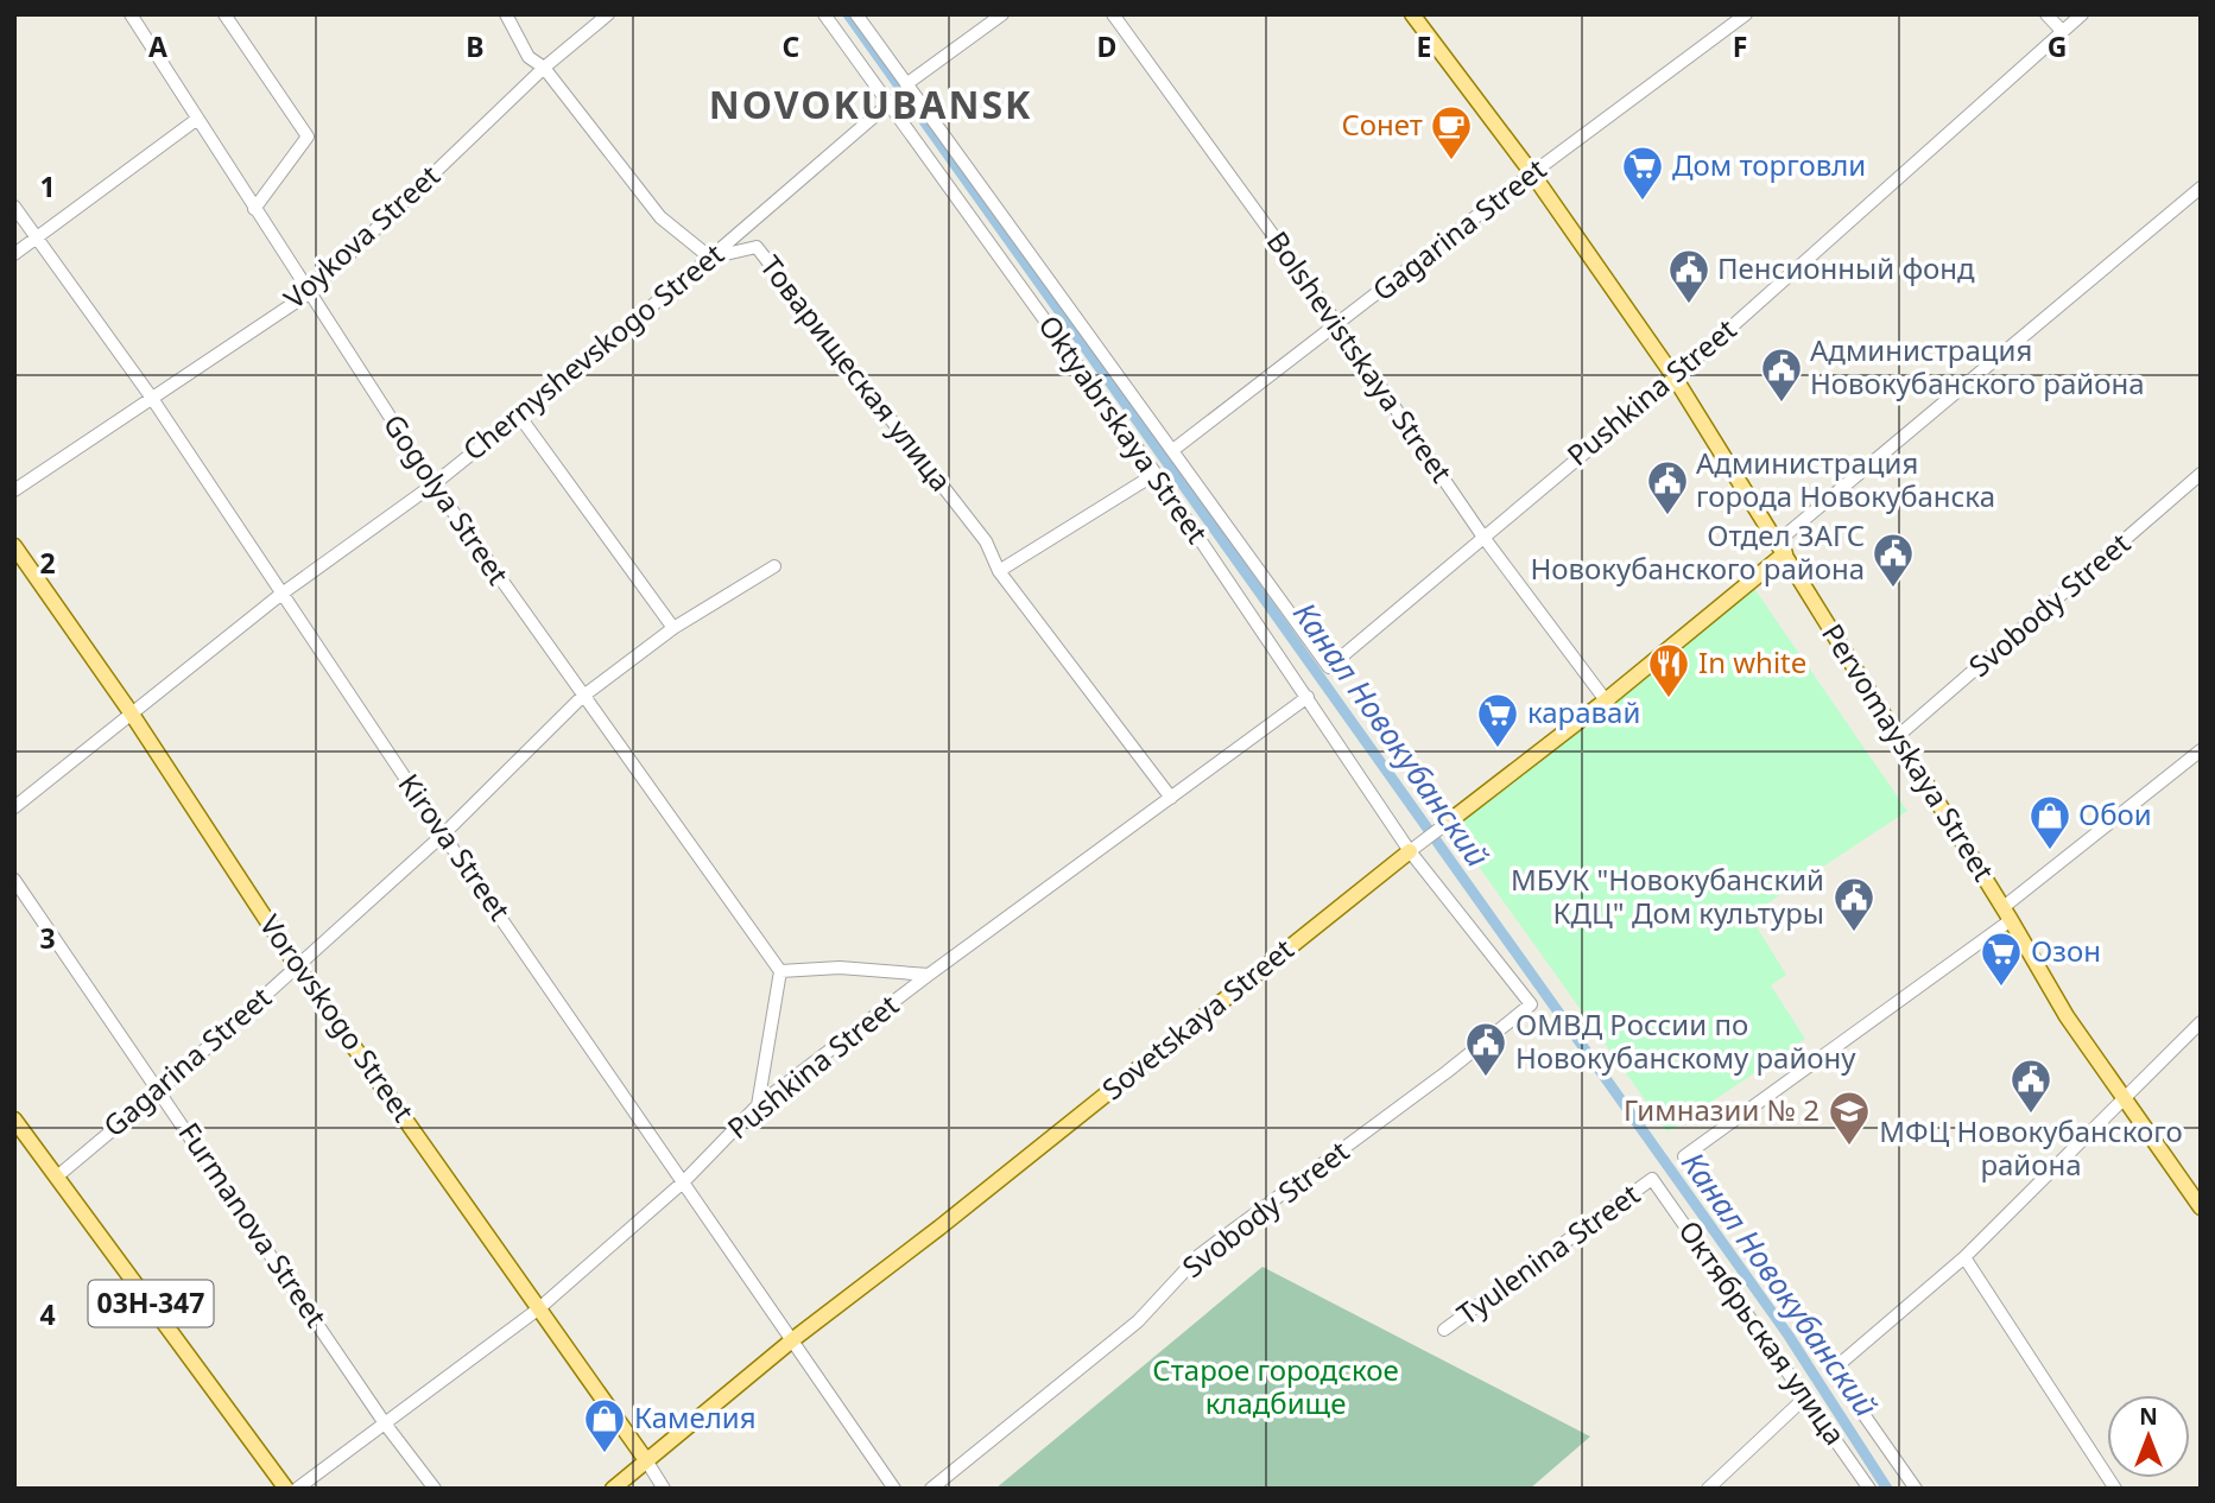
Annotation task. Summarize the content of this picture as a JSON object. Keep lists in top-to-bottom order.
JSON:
{
  "streets": {
    "main road": [
      "Pervomayskaya Street",
      "Vorovskogo Street",
      "Sovetskaya Street",
      "03Н-347"
    ],
    "street": [
      "Gagarina Street",
      "Voykova Street",
      "Chernyshevskogo Street",
      "Bolshevistskaya Street",
      "Товарищеская улица",
      "Pushkina Street",
      "Oktyabrskaya Street",
      "Gogolya Street",
      "Svobody Street",
      "Kirova Street",
      "Furmanova Street",
      "Tyulenina Street",
      "Октябрьская улица"
    ]
  },
  "crossings": [
    ["Gagarina Street", "Bolshevistskaya Street"],
    ["Gagarina Street", "Pushkina Street"],
    ["Gagarina Street", "Gogolya Street"],
    ["Gagarina Street", "Pervomayskaya Street"],
    ["Gagarina Street", "Kirova Street"],
    ["Gagarina Street", "Vorovskogo Street"],
    ["Gagarina Street", "Furmanova Street"],
    ["Gagarina Street", "03Н-347"],
    ["Voykova Street", "Gogolya Street"],
    ["Voykova Street", "Kirova Street"],
    ["Chernyshevskogo Street", "Товарищеская улица"],
    ["Chernyshevskogo Street", "Oktyabrskaya Street"],
    ["Chernyshevskogo Street", "Gogolya Street"],
    ["Chernyshevskogo Street", "Kirova Street"],
    ["Chernyshevskogo Street", "Vorovskogo Street"],
    ["Bolshevistskaya Street", "Pushkina Street"],
    ["Bolshevistskaya Street", "Sovetskaya Street"],
    ["Товарищеская улица", "Pushkina Street"],
    ["Pushkina Street", "Oktyabrskaya Street"],
    ["Pushkina Street", "Pervomayskaya Street"],
    ["Pushkina Street", "Kirova Street"],
    ["Pushkina Street", "Vorovskogo Street"],
    ["Pushkina Street", "Furmanova Street"],
    ["Oktyabrskaya Street", "Svobody Street"],
    ["Oktyabrskaya Street", "Sovetskaya Street"],
    ["Svobody Street", "Pervomayskaya Street"],
    ["Svobody Street", "Sovetskaya Street"],
    ["Pervomayskaya Street", "Sovetskaya Street"],
    ["Kirova Street", "Sovetskaya Street"],
    ["Vorovskogo Street", "Sovetskaya Street"],
    ["Tyulenina Street", "Октябрьская улица"]
  ],
  "districts": ["NOVOKUBANSK"],
  "water": ["Канал Новокубанский"],
  "parks": ["Старое городское кладбище"],
  "places": {
    "cafe": ["Сонет"],
    "supermarket": ["Дом торговли", "каравай", "Озон"],
    "public building": [
      "Пенсионный фонд",
      "Администрация Новокубанского района",
      "Администрация города Новокубанска",
      "Отдел ЗАГС Новокубанского района",
      "МБУК \"Новокубанский КДЦ\" Дом культуры",
      "ОМВД России по Новокубанскому району",
      "МФЦ Новокубанского района"
    ],
    "restaurant": ["In white"],
    "shop": ["Обои", "Камелия"],
    "school or university": ["Гимназии № 2"]
  },
  "north": "top",
  "grid": {
    "columns": [
      "A",
      "B",
      "C",
      "D",
      "E",
      "F",
      "G"
    ],
    "rows": [
      "1",
      "2",
      "3",
      "4"
    ]
  }
}
